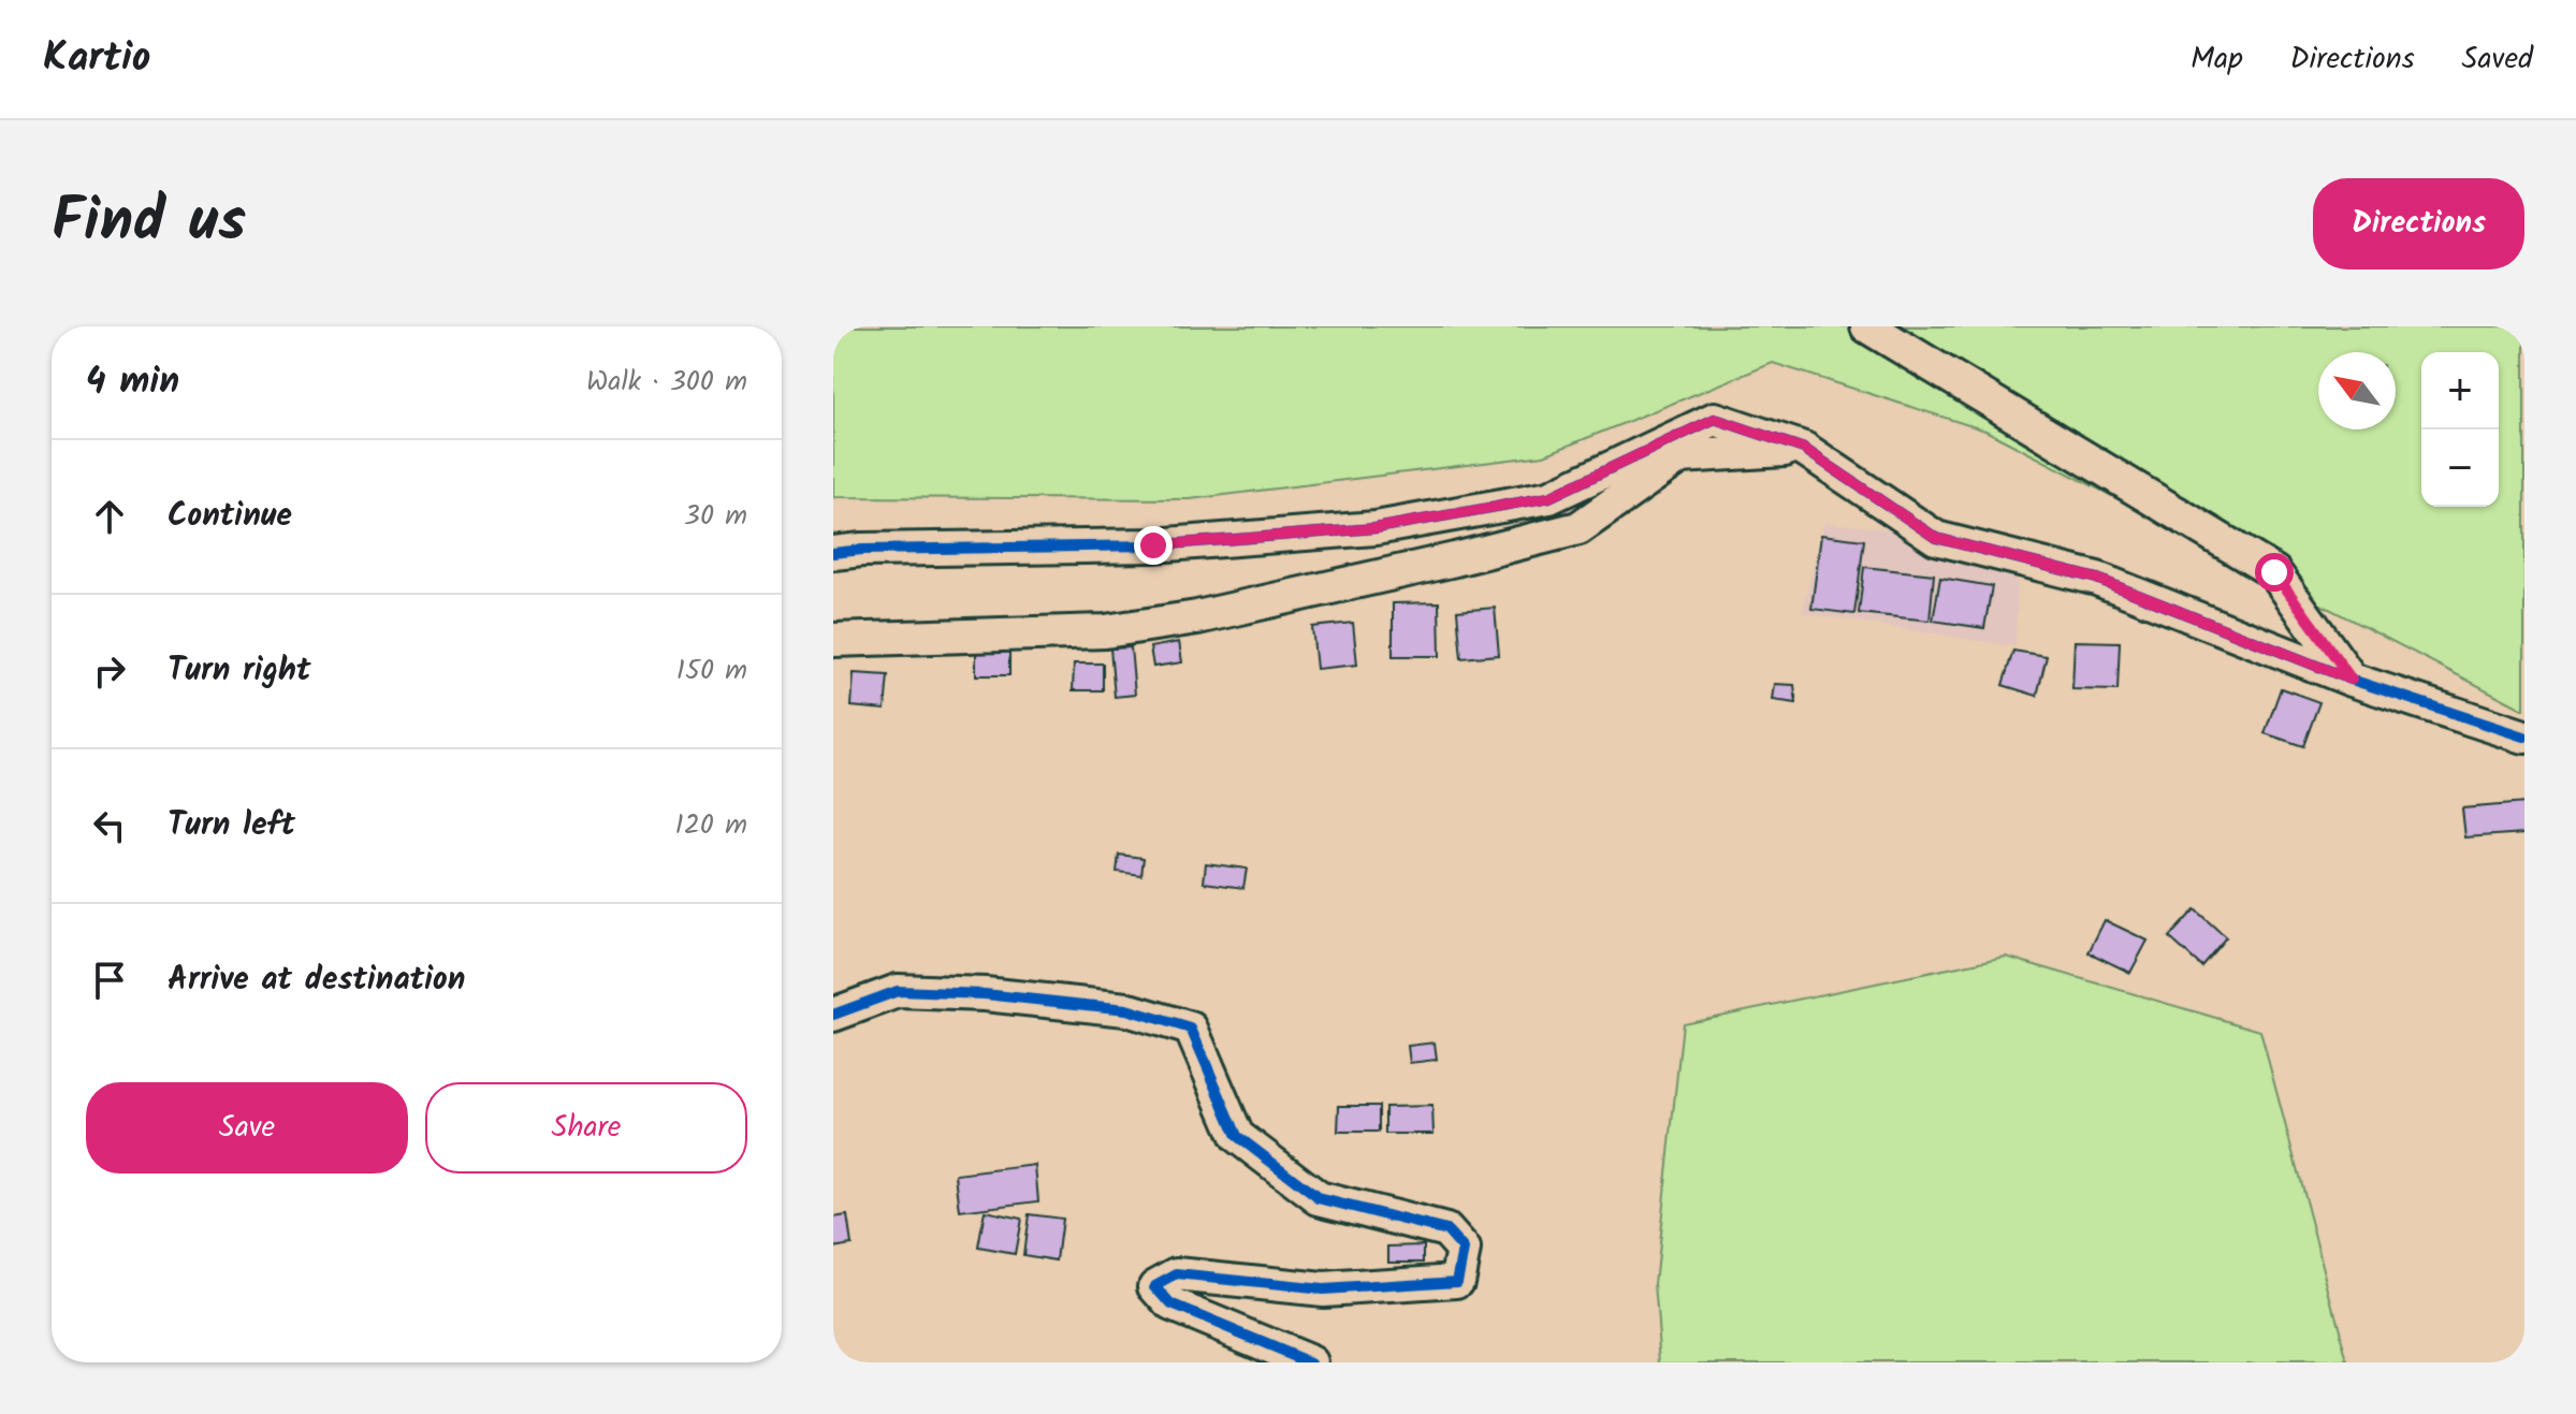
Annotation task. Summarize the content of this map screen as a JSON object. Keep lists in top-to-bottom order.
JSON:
{
  "north": "top left",
  "page": {
    "header": "Kartio",
    "nav": ["Map", "Directions", "Saved"],
    "title": "Find us",
    "buttons": [
      "Directions",
      ["Save", "Share"]
    ],
    "heading": ["4 min", "Walk · 300 m"],
    "map_buttons": ["+", "−"],
    "list": [
      ["Continue", "30 m"],
      ["Turn right", "150 m"],
      ["Turn left", "120 m"],
      "Arrive at destination"
    ]
  }
}
